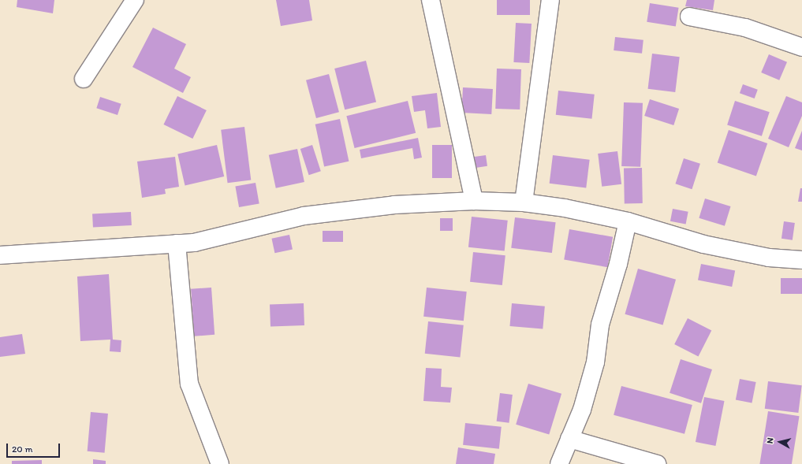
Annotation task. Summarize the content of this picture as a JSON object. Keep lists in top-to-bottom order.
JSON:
{
  "scale_bar": "20 m",
  "north": "left"
}
